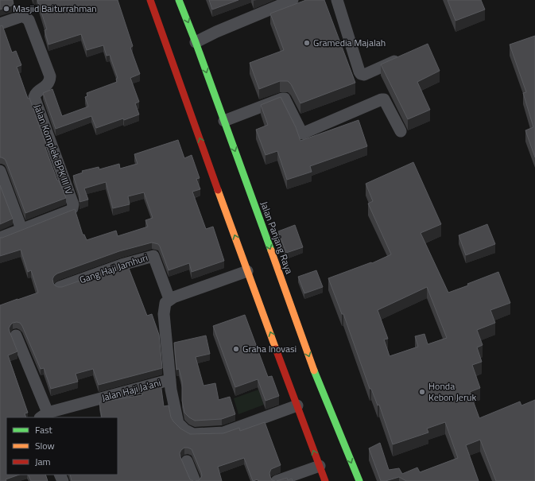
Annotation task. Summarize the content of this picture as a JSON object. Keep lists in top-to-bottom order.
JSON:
{
  "streets": {
    "main road": ["Jalan Panjang Raya"],
    "street": ["Jalan Komplek BPK III IV", "Gang Haji Jamhuri", "Jalan Haji Ja'ani"]
  },
  "places": [
    "Masjid Baiturrahman",
    "Gramedia Majalah",
    "Graha Inovasi",
    "Honda Kebon Jeruk"
  ],
  "legend": ["Fast", "Slow", "Jam"]
}
